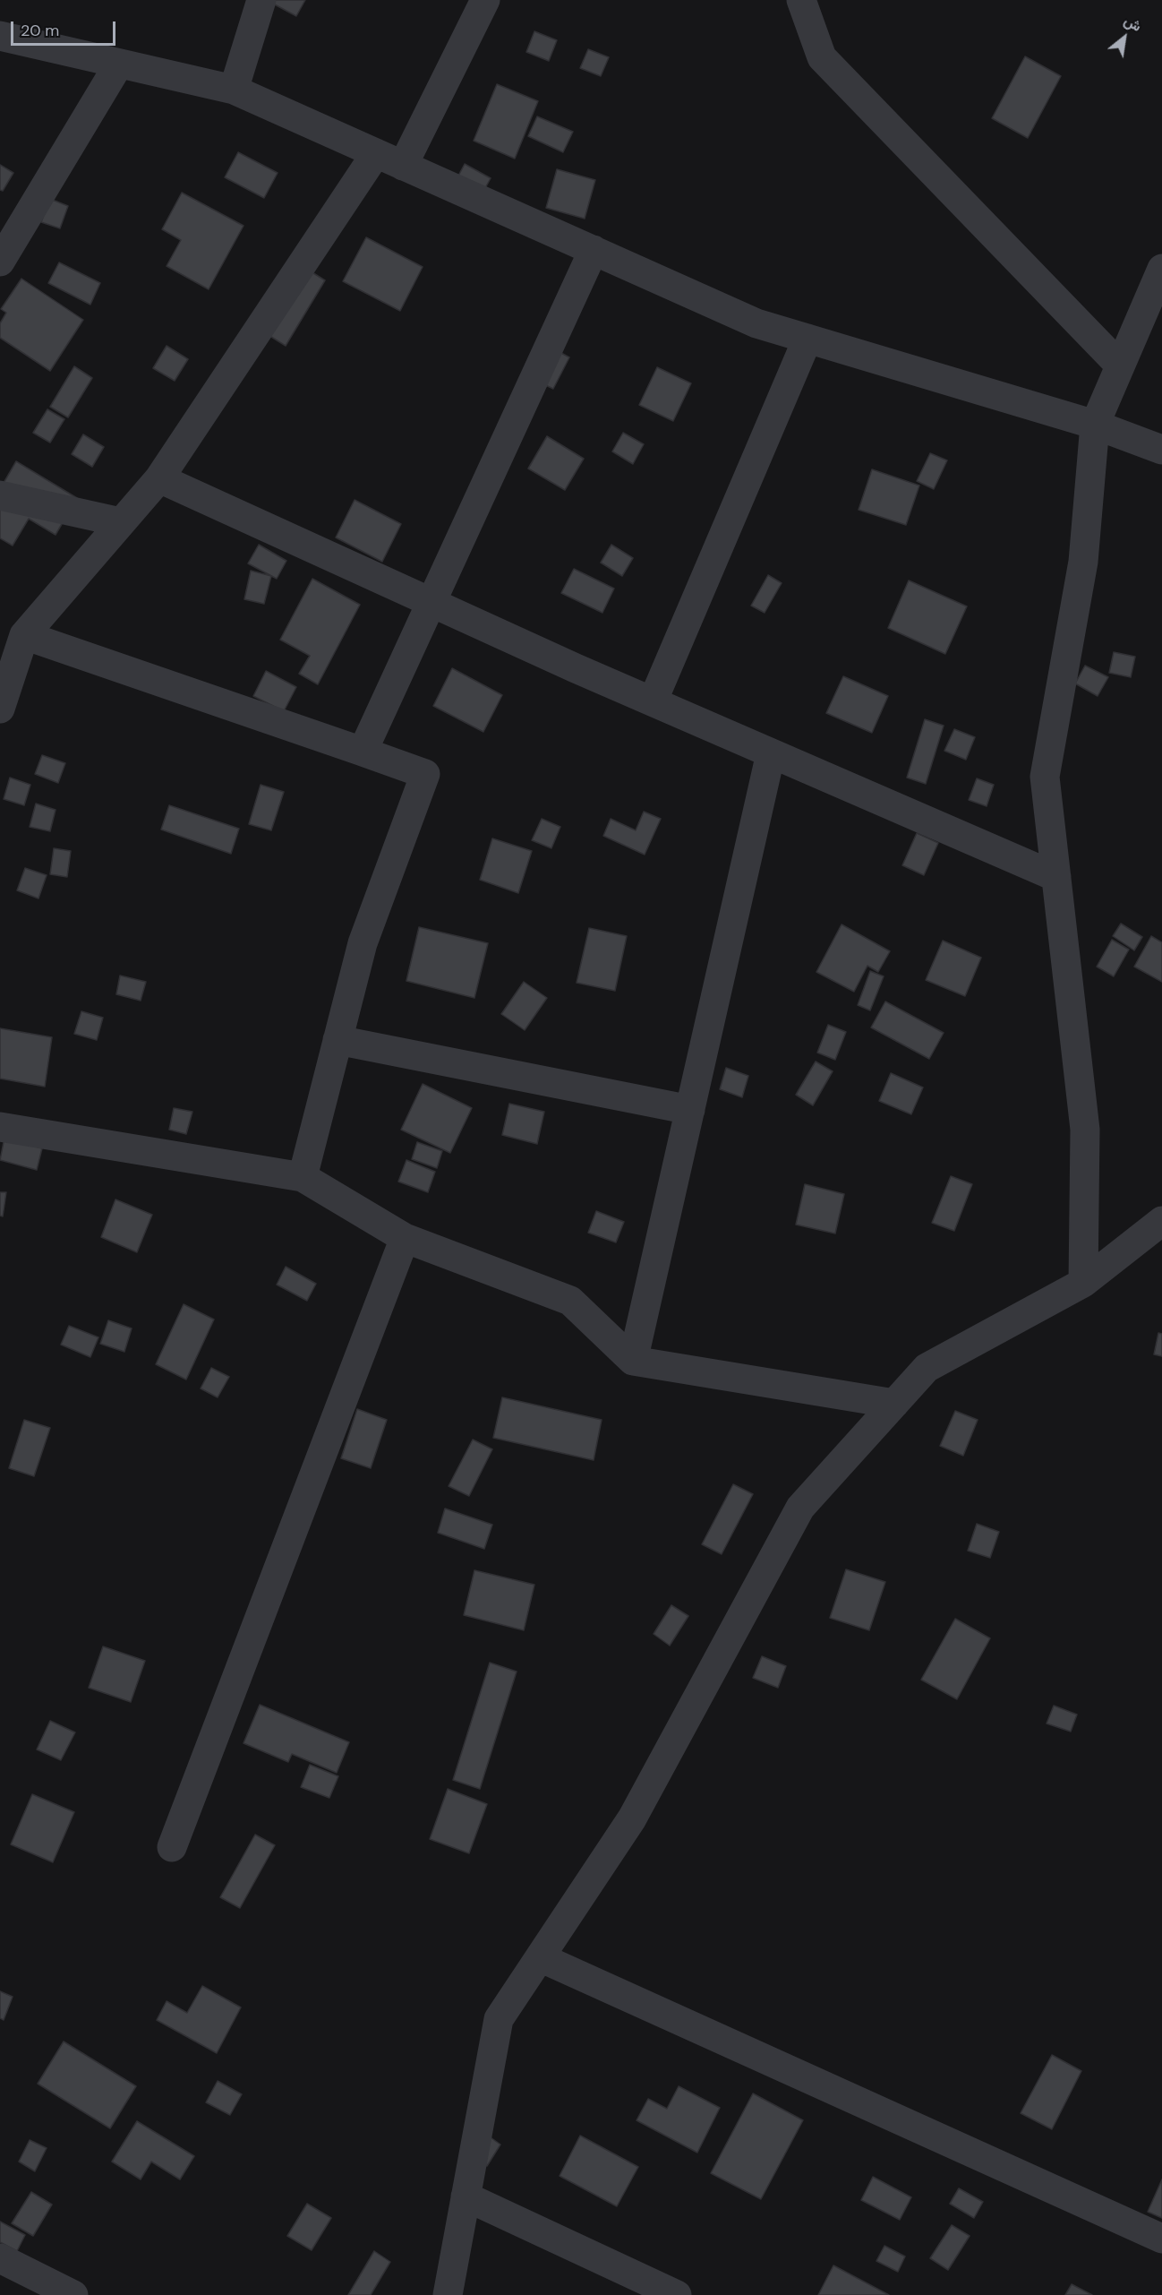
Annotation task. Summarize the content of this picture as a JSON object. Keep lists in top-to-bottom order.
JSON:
{
  "scale_bar": "20 m",
  "north": "top right"
}
